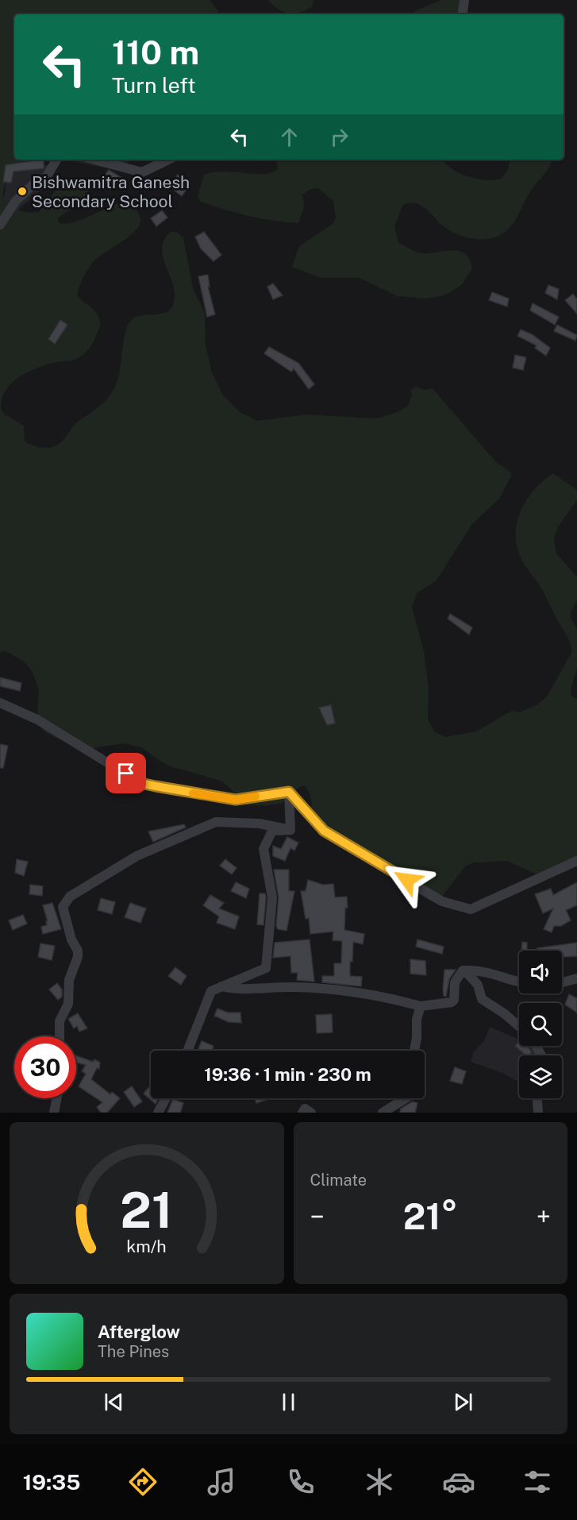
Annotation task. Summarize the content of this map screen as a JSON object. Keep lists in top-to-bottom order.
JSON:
{
  "places": ["Bishwamitra Ganesh Secondary School"],
  "page": {
    "turn": ["110 m", "Turn left"],
    "limit": "30",
    "trip": "19:36 · 1 min · 230 m",
    "tile": "Climate",
    "heat": ["−", "21°", "+"],
    "song": ["Afterglow", "The Pines"],
    "tabs": "19:35",
    "gauge": ["21", "km/h"]
  }
}
